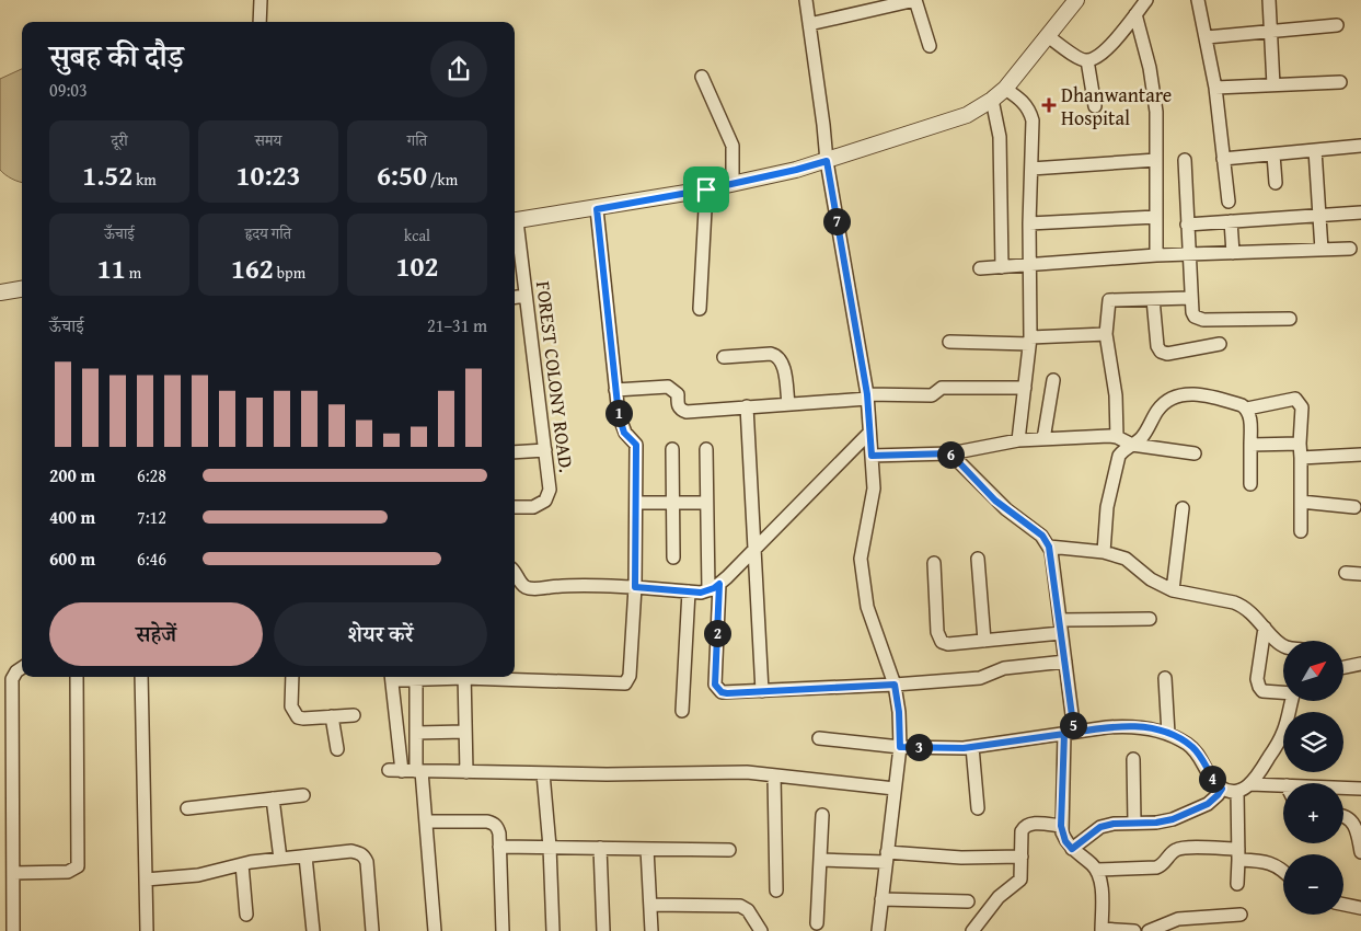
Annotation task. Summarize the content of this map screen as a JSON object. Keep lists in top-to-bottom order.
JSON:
{
  "streets": {
    "street": ["FOREST COLONY ROAD."]
  },
  "places": {
    "health": ["Dhanwantare Hospital"]
  },
  "north": "top right",
  "page": {
    "heading": ["सुबह की दौड़", "09:03"],
    "stats": [
      ["दूरी", "1.52 km"],
      ["समय", "10:23"],
      ["गति", "6:50 /km"],
      ["ऊँचाई", "11 m"],
      ["हृदय गति", "162 bpm"],
      ["kcal", "102"]
    ],
    "pins": [
      "7",
      "1",
      "6",
      "2",
      "5",
      "3",
      "4"
    ],
    "chart": ["ऊँचाई", "21–31 m"],
    "list": [
      {
        "name": "200 m",
        "note": "6:28"
      },
      {
        "name": "400 m",
        "note": "7:12"
      },
      {
        "name": "600 m",
        "note": "6:46"
      }
    ],
    "buttons": ["सहेजें", "शेयर करें"],
    "map_buttons": ["+", "−"]
  }
}
